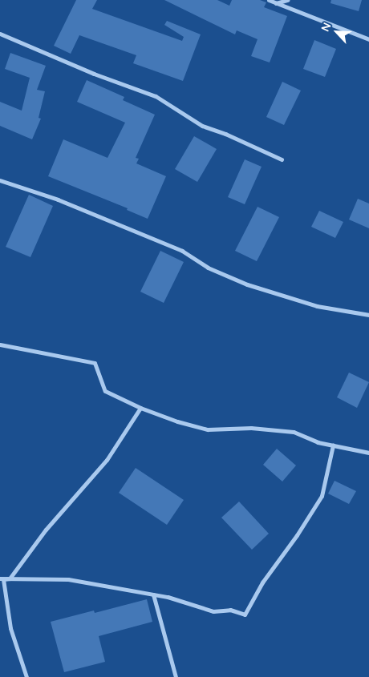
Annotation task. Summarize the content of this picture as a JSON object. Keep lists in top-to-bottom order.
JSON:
{
  "north": "top left"
}
